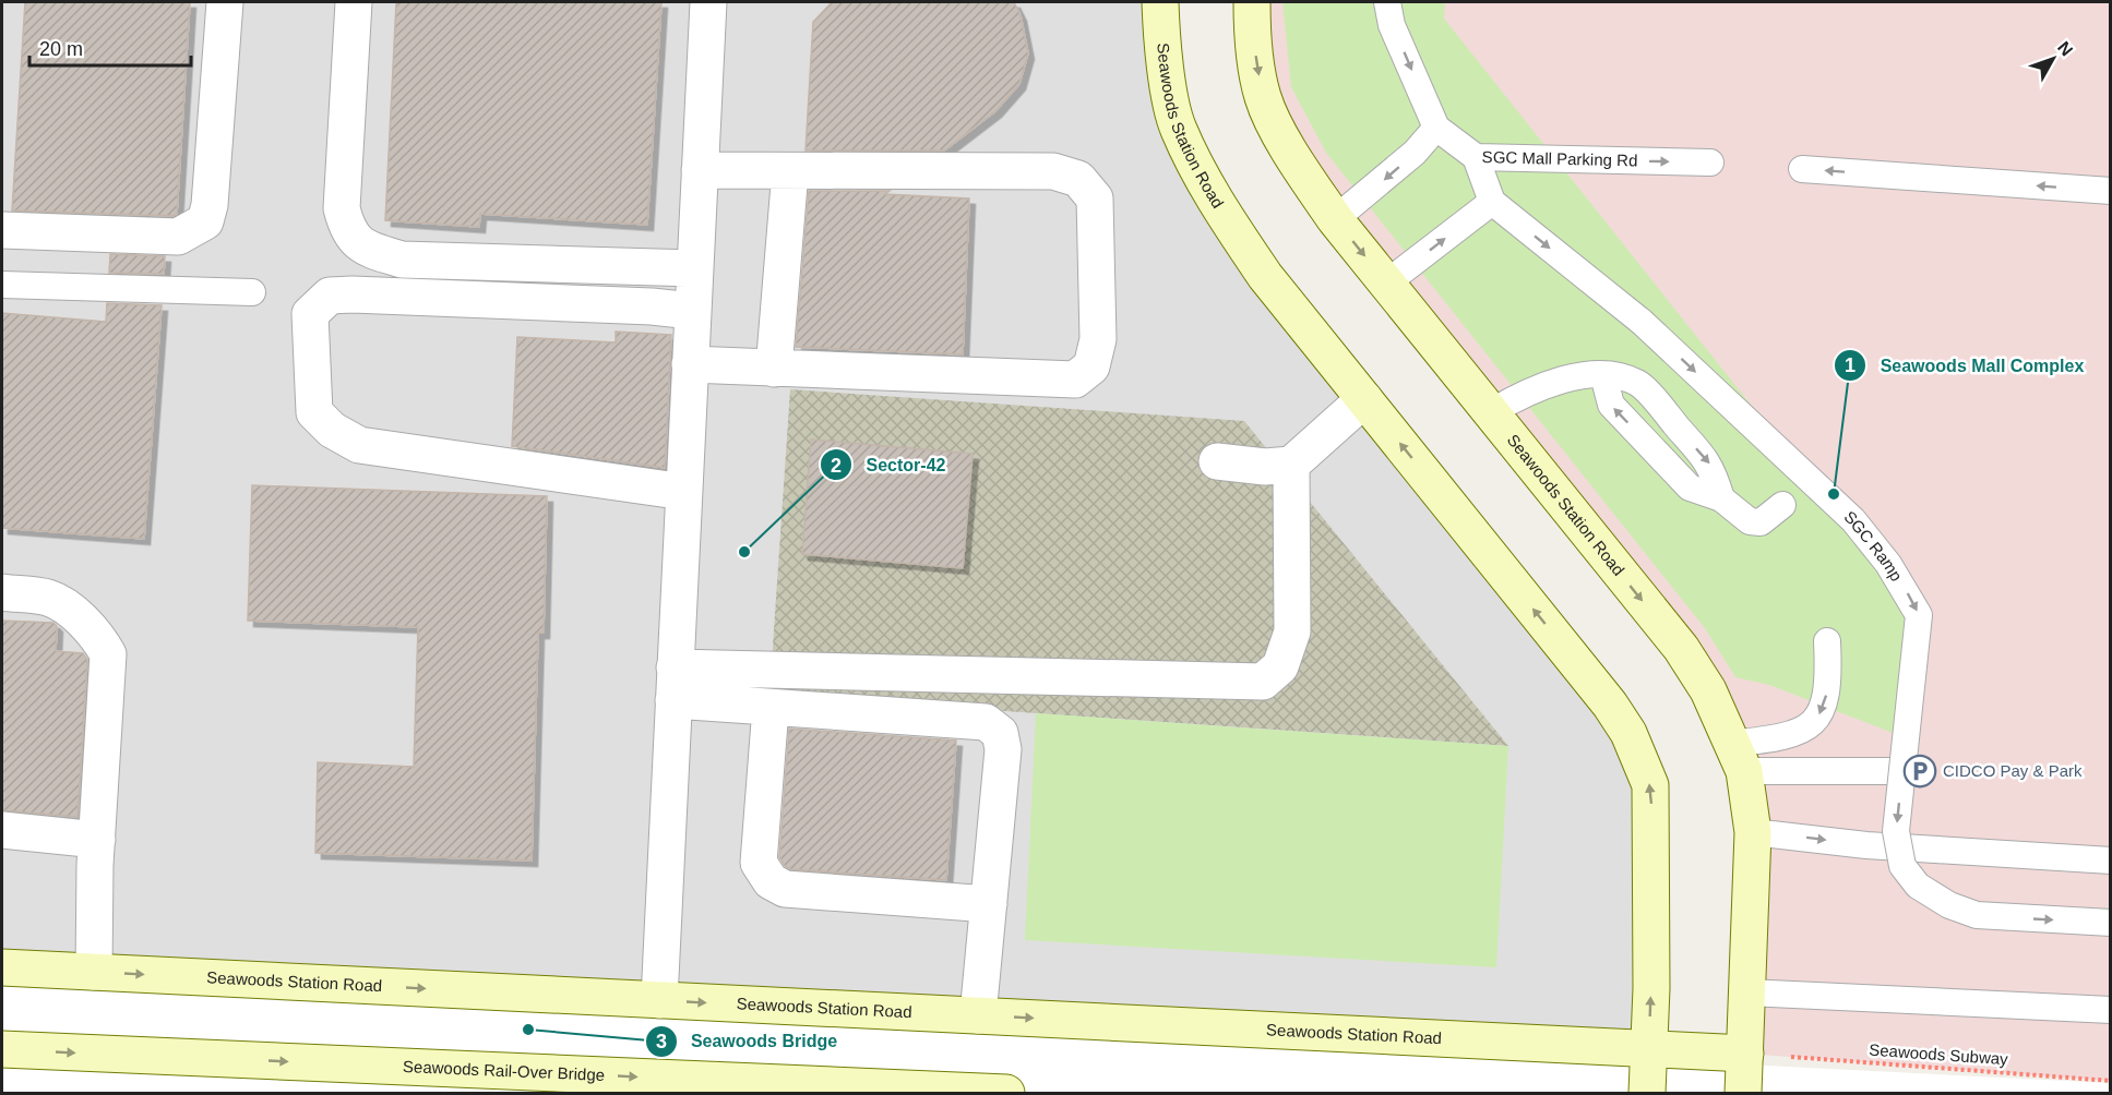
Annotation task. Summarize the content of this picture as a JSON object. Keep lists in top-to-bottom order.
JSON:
{
  "streets": {
    "main road": ["Seawoods Station Road", "Seawoods Rail-Over Bridge"],
    "lane": ["SGC Mall Parking Rd", "SGC Ramp"],
    "path": ["Seawoods Subway"]
  },
  "one_way": ["SGC Mall Parking Rd", "SGC Ramp", "Seawoods Rail-Over Bridge"],
  "places": {
    "other": ["Seawoods Mall Complex", "Sector-42", "Seawoods Bridge"],
    "parking": ["CIDCO Pay & Park"]
  },
  "scale_bar": "20 m",
  "north": "top right"
}
